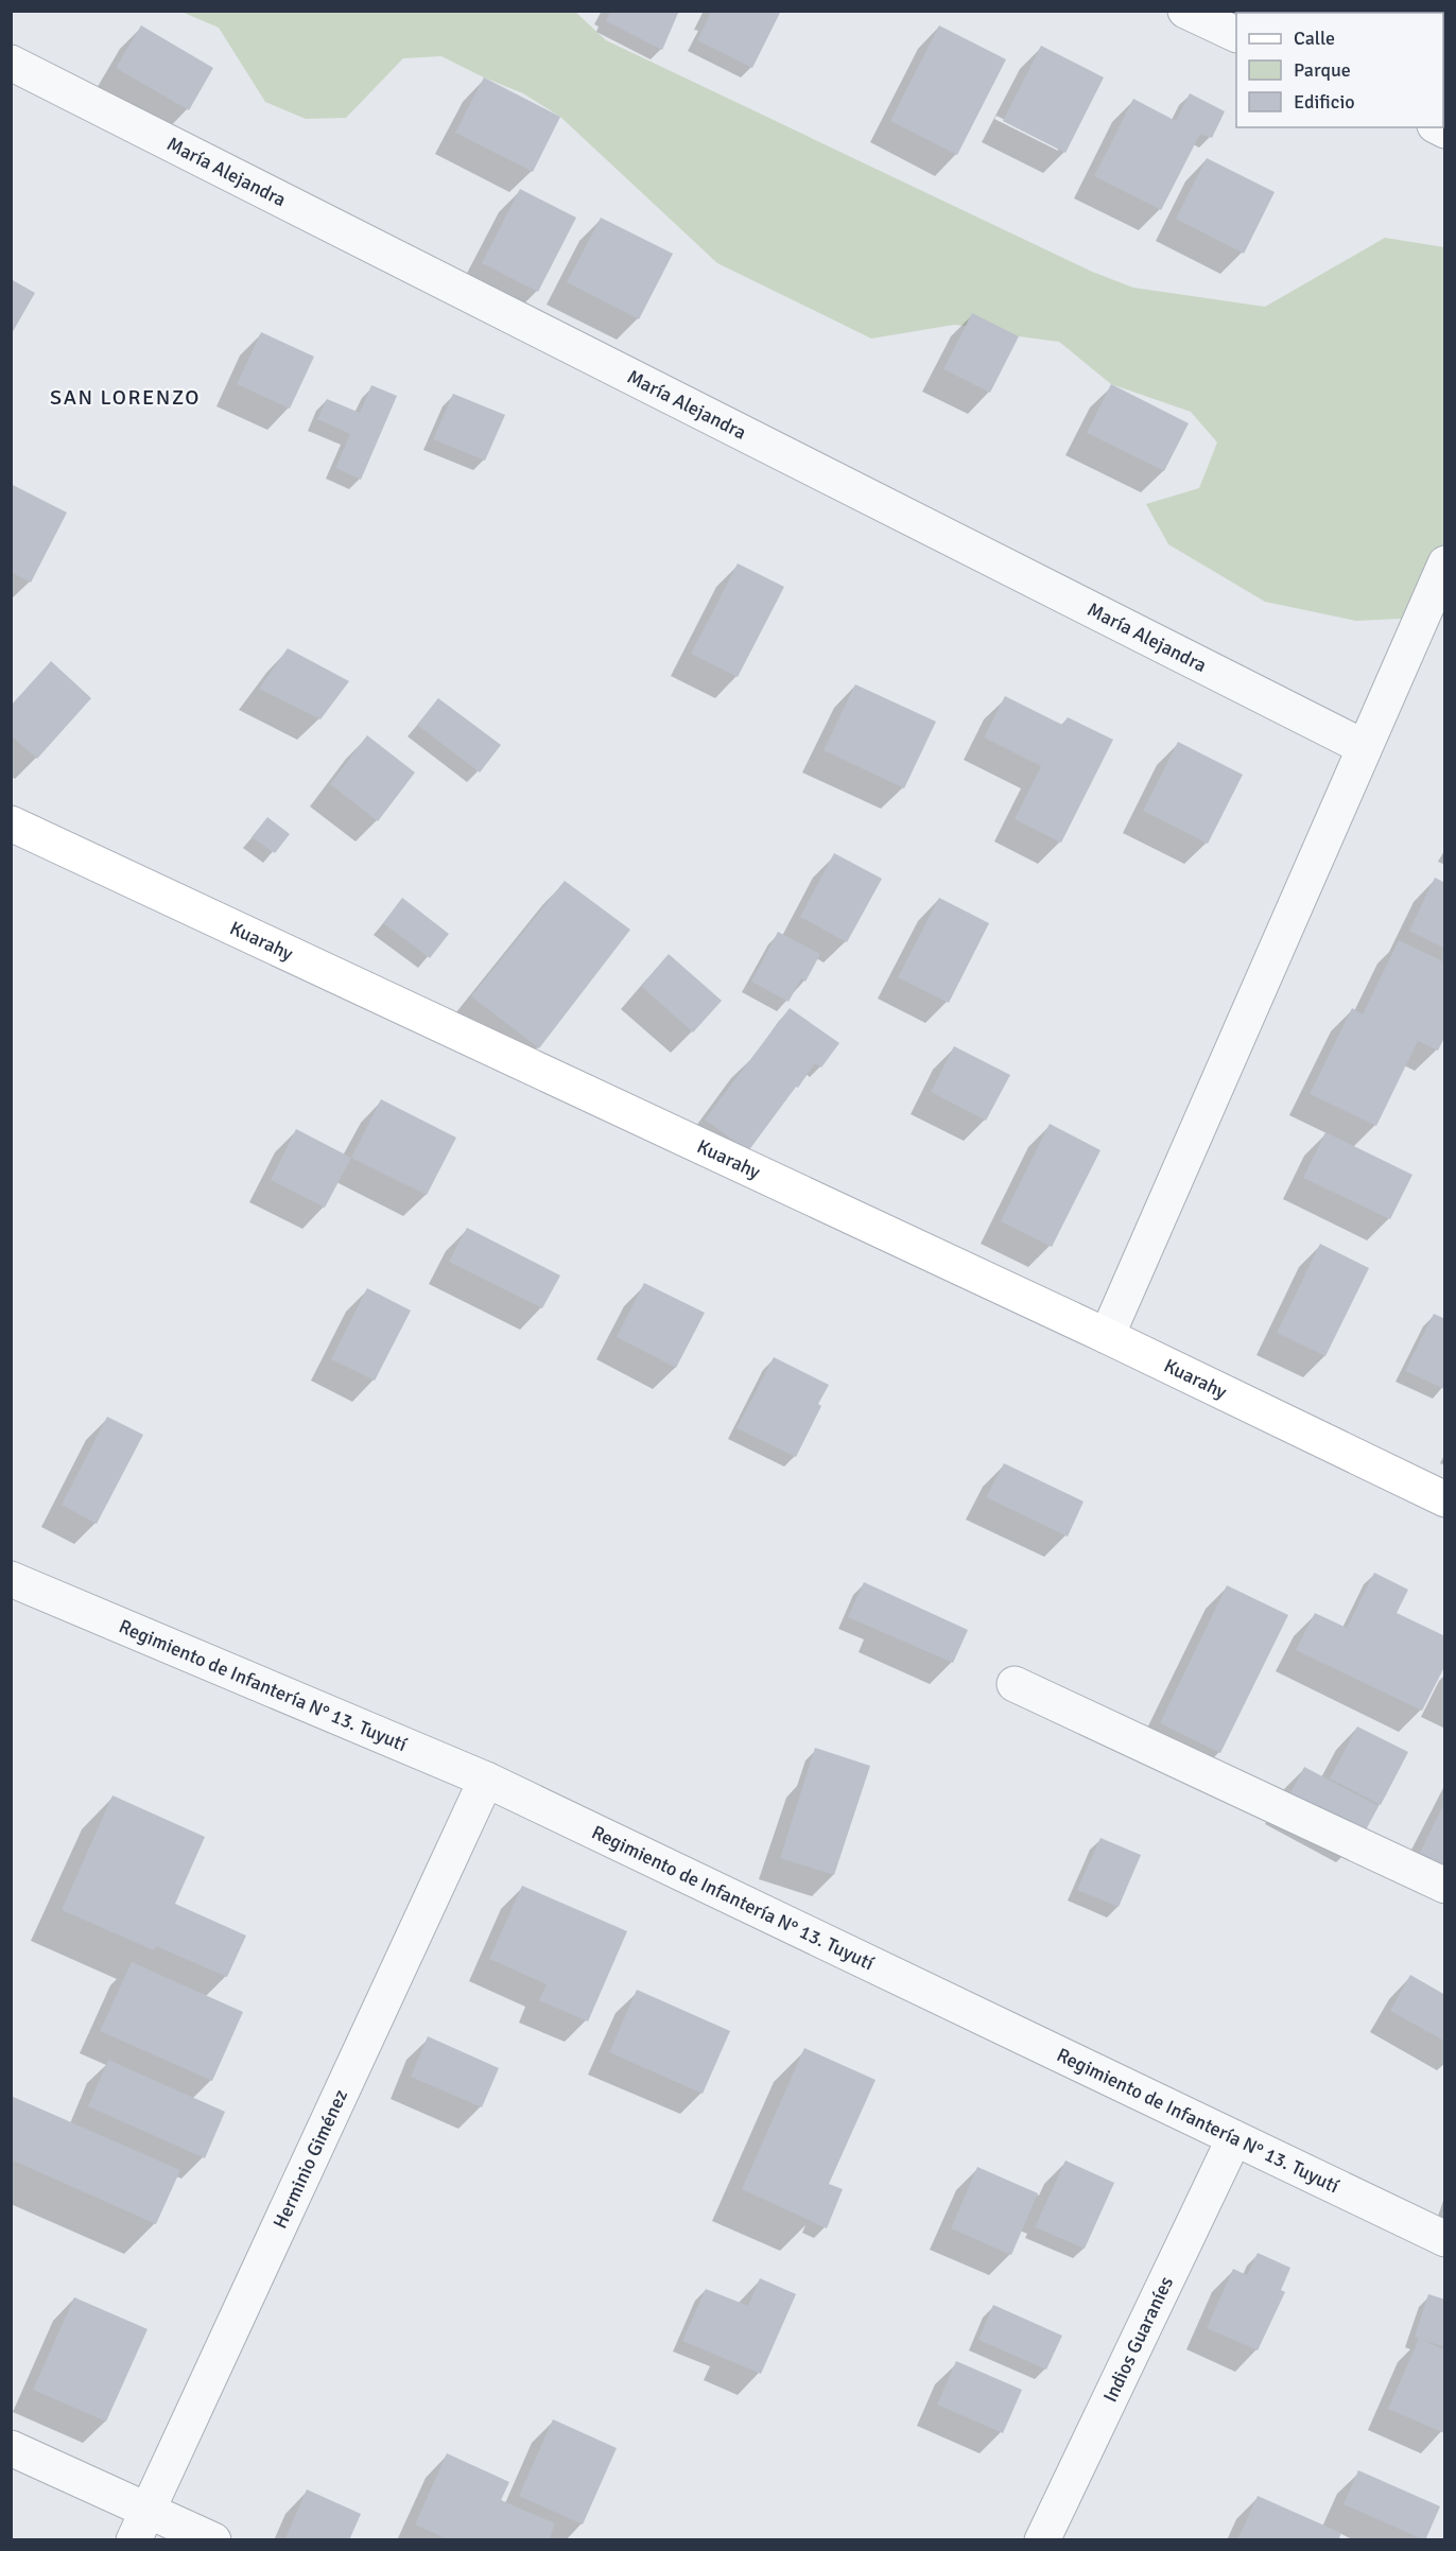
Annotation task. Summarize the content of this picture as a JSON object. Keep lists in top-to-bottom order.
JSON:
{
  "streets": {
    "street": [
      "María Alejandra",
      "Kuarahy",
      "Regimiento de Infantería N° 13. Tuyutí",
      "Herminio Giménez",
      "Indios Guaraníes"
    ]
  },
  "crossings": [
    ["Regimiento de Infantería N° 13. Tuyutí", "Herminio Giménez"],
    ["Regimiento de Infantería N° 13. Tuyutí", "Indios Guaraníes"]
  ],
  "districts": ["SAN LORENZO"],
  "legend": ["Calle", "Parque", "Edificio"]
}
